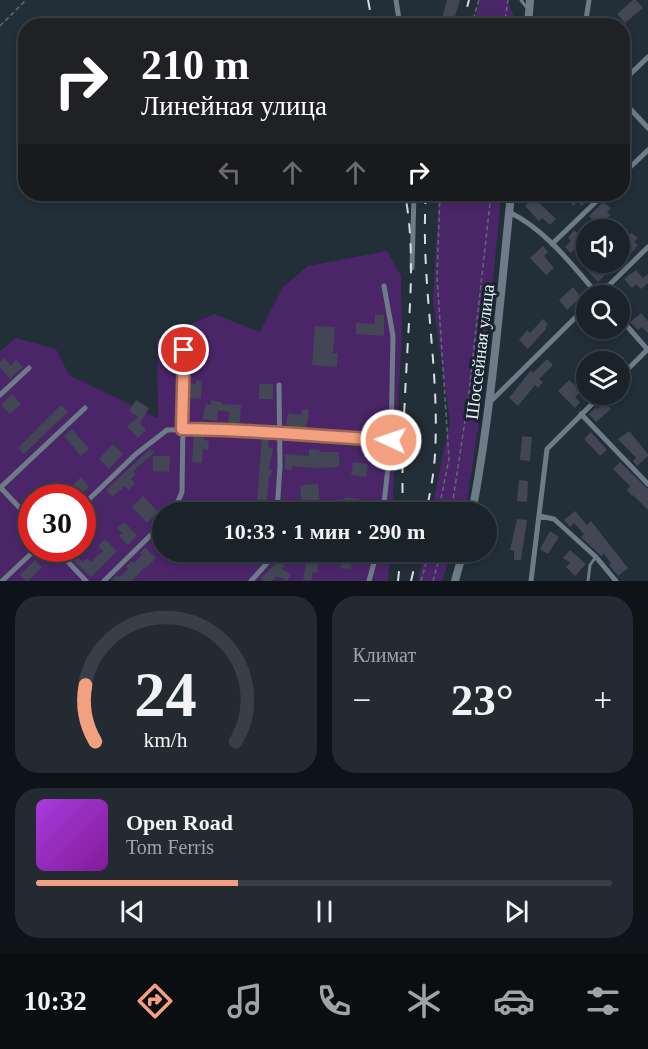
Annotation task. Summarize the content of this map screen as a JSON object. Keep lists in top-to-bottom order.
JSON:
{
  "streets": {
    "main road": ["Шоссейная улица"]
  },
  "page": {
    "turn": ["210 m", "Линейная улица"],
    "limit": "30",
    "trip": "10:33 · 1 мин · 290 m",
    "tile": "Климат",
    "heat": ["−", "23°", "+"],
    "song": ["Open Road", "Tom Ferris"],
    "tabs": "10:32",
    "gauge": ["24", "km/h"]
  }
}
